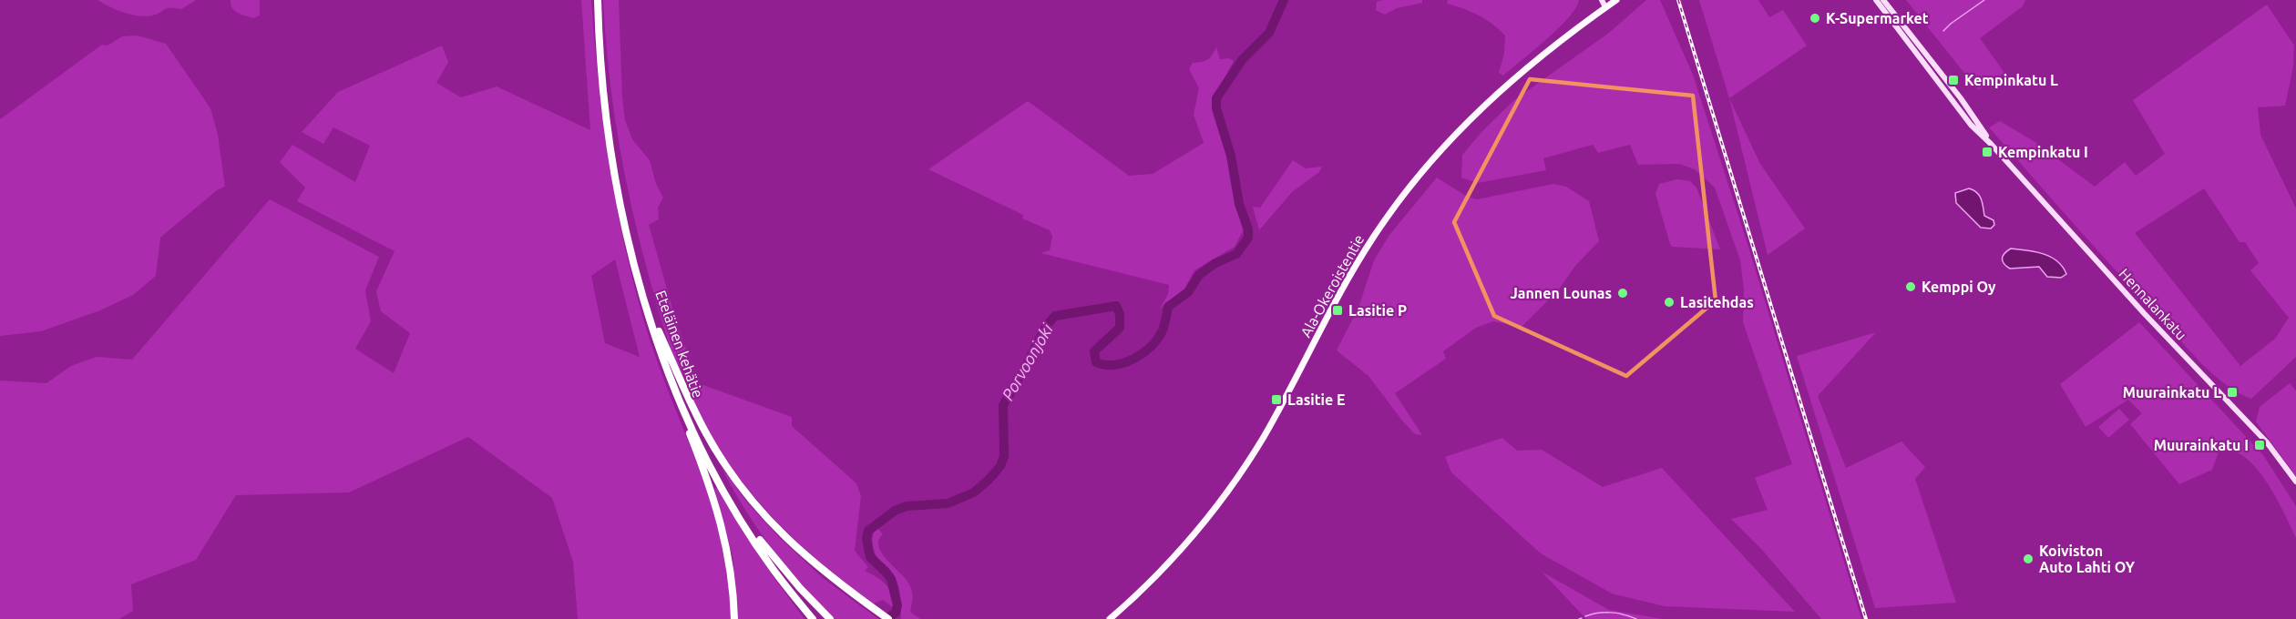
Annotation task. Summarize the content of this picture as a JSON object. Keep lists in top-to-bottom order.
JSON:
{
  "streets": {
    "highway": ["Eteläinen kehätie"],
    "main road": ["Ala-Okeroistentie"],
    "street": ["Hennalankatu"]
  },
  "water": ["Porvoonjoki"],
  "places": {
    "other": [
      "K-Supermarket",
      "Kemppi Oy",
      "Jannen Lounas",
      "Lasitehdas",
      "Koiviston Auto Lahti OY"
    ],
    "transit": [
      "Kempinkatu L",
      "Kempinkatu I",
      "Lasitie P",
      "Muurainkatu L",
      "Lasitie E",
      "Muurainkatu I"
    ]
  }
}
